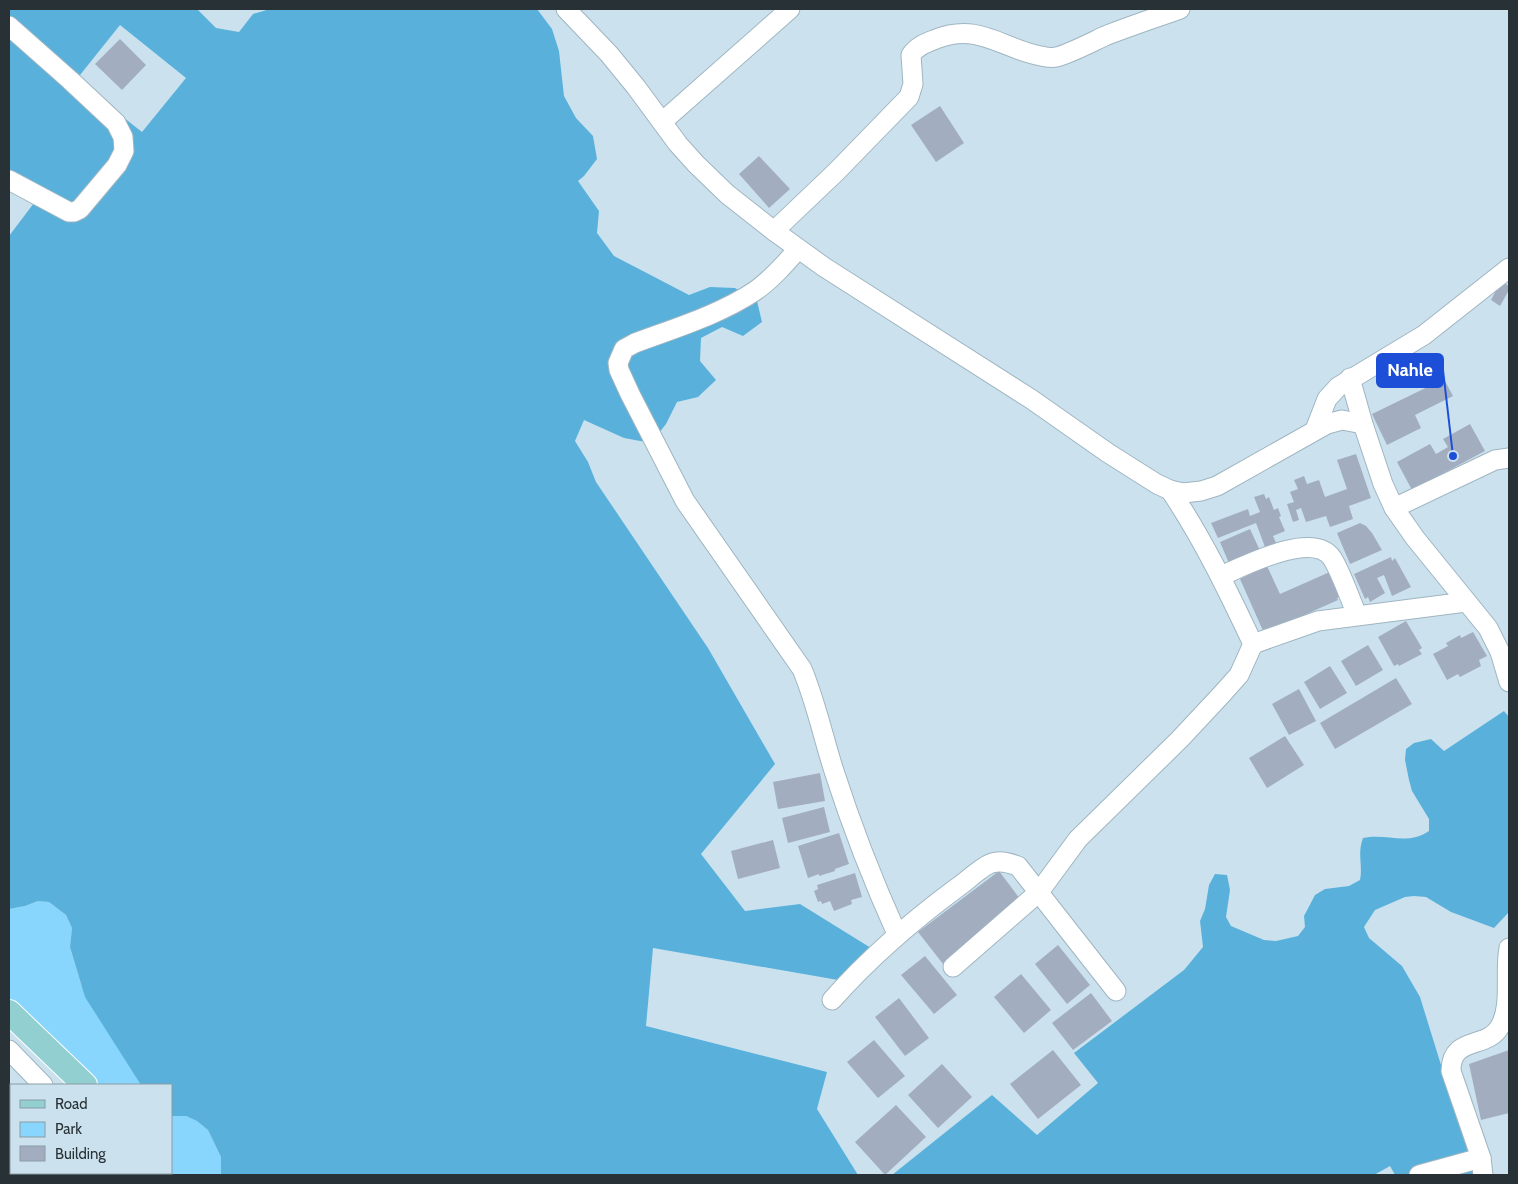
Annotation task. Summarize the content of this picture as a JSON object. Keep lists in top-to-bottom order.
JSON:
{
  "places": ["Nahle"],
  "legend": ["Road", "Park", "Building"]
}
